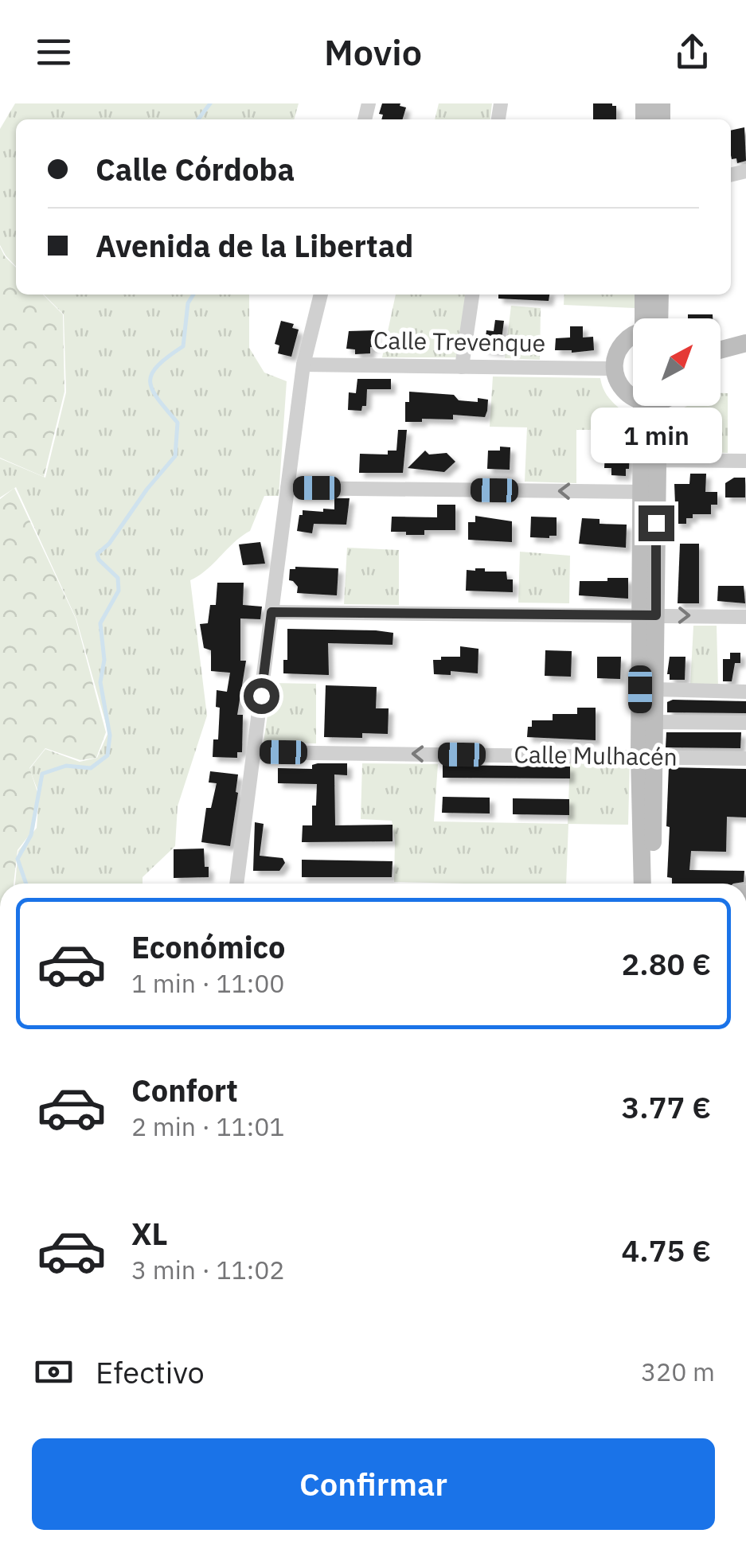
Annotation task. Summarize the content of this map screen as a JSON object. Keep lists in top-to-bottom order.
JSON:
{
  "streets": {
    "street": ["Calle Trevenque", "Calle Mulhacén"]
  },
  "one_way": ["Calle Mulhacén"],
  "north": "top right",
  "page": {
    "header": "Movio",
    "banner": ["Calle Córdoba", "Avenida de la Libertad"],
    "bubble": "1 min",
    "list": [
      {
        "name": "Económico",
        "note": "1 min · 11:00",
        "value": "2.80 €"
      },
      {
        "name": "Confort",
        "note": "2 min · 11:01",
        "value": "3.77 €"
      },
      {
        "name": "XL",
        "note": "3 min · 11:02",
        "value": "4.75 €"
      }
    ],
    "pay": ["Efectivo", "320 m"],
    "buttons": "Confirmar"
  }
}
